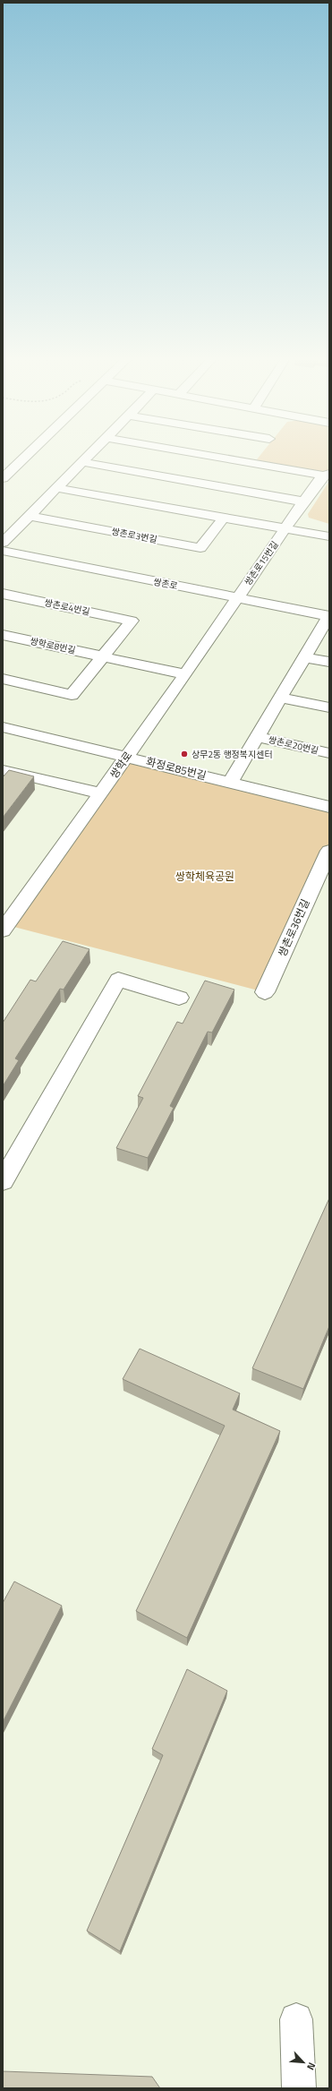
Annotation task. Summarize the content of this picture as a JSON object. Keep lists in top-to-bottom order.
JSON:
{
  "streets": {
    "street": [
      "쌍촌로3번길",
      "쌍촌로15번길",
      "쌍촌로",
      "쌍촌로4번길",
      "쌍학로8번길",
      "쌍촌로20번길",
      "쌍학로",
      "화정로85번길",
      "쌍촌로36번길"
    ]
  },
  "crossings": [
    ["쌍촌로15번길", "쌍촌로"],
    ["쌍촌로15번길", "쌍학로"],
    ["쌍촌로", "쌍촌로20번길"],
    ["쌍촌로", "쌍학로"],
    ["쌍촌로4번길", "쌍학로8번길"],
    ["쌍학로8번길", "쌍학로"],
    ["쌍촌로20번길", "화정로85번길"],
    ["쌍학로", "화정로85번길"]
  ],
  "parks": ["쌍학체육공원"],
  "places": ["상무2동 행정복지센터"],
  "north": "bottom right"
}
